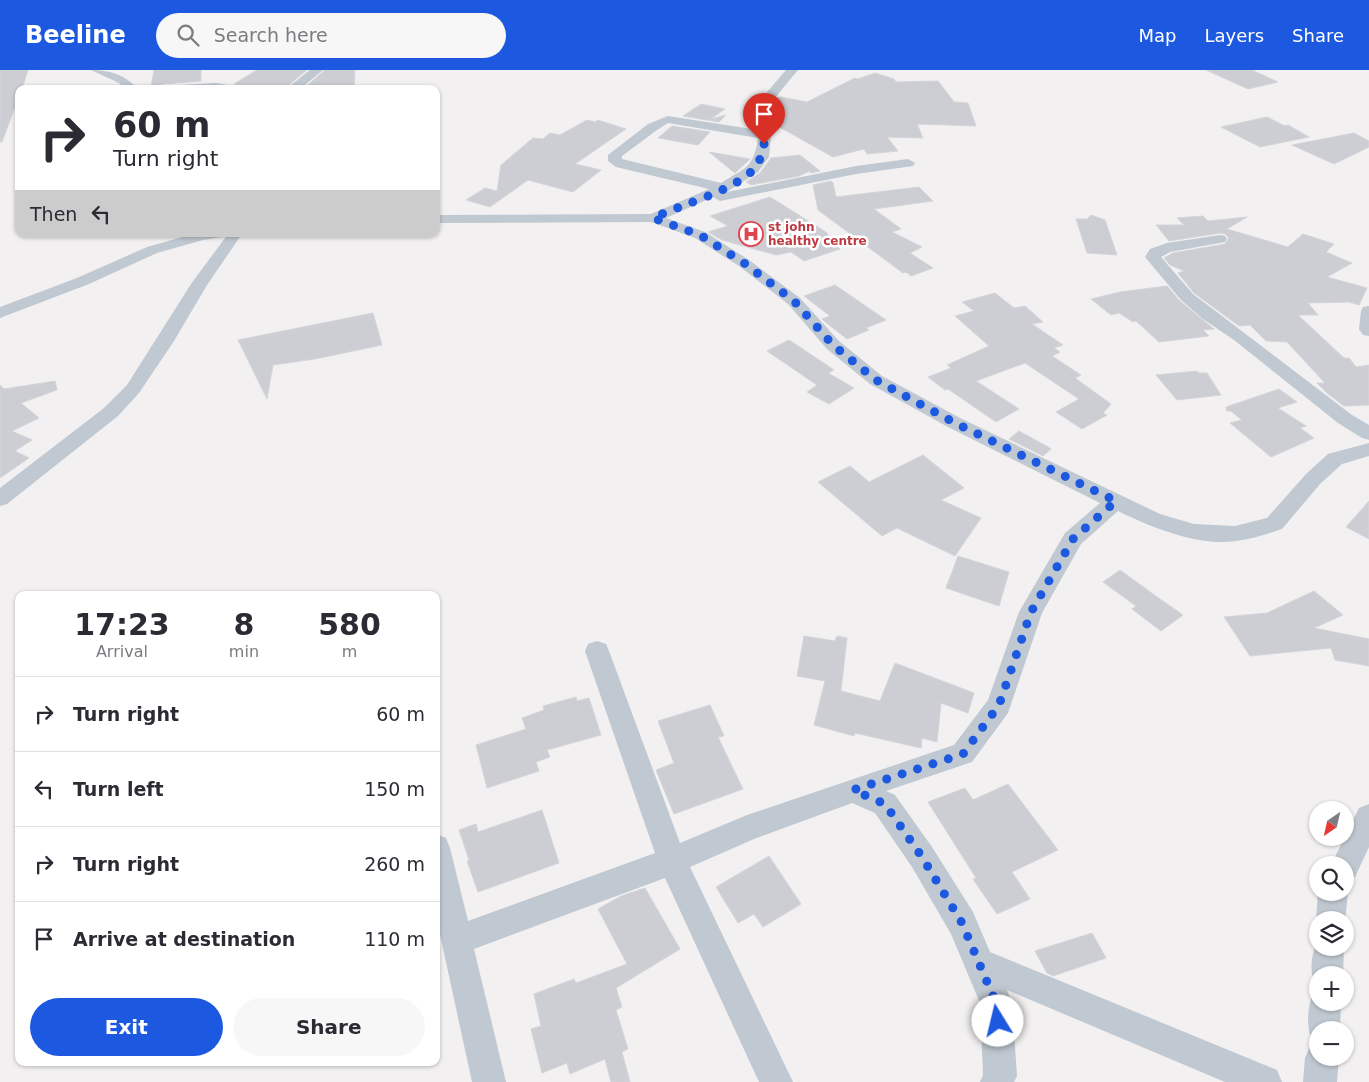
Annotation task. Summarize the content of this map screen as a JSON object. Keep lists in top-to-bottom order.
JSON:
{
  "places": {
    "hospital": ["st john healthy centre"]
  },
  "north": "bottom left",
  "page": {
    "header": "Beeline",
    "search": "Search here",
    "nav": ["Map", "Layers", "Share"],
    "turn": ["60 m", "Turn right"],
    "then": "Then",
    "eta": [
      "17:23",
      "Arrival",
      "8",
      "min",
      "580",
      "m"
    ],
    "list": [
      {
        "name": "Turn right",
        "value": "60 m"
      },
      {
        "name": "Turn left",
        "value": "150 m"
      },
      {
        "name": "Turn right",
        "value": "260 m"
      },
      {
        "name": "Arrive at destination",
        "value": "110 m"
      }
    ],
    "map_buttons": ["+", "−"],
    "buttons": ["Exit", "Share"]
  }
}
